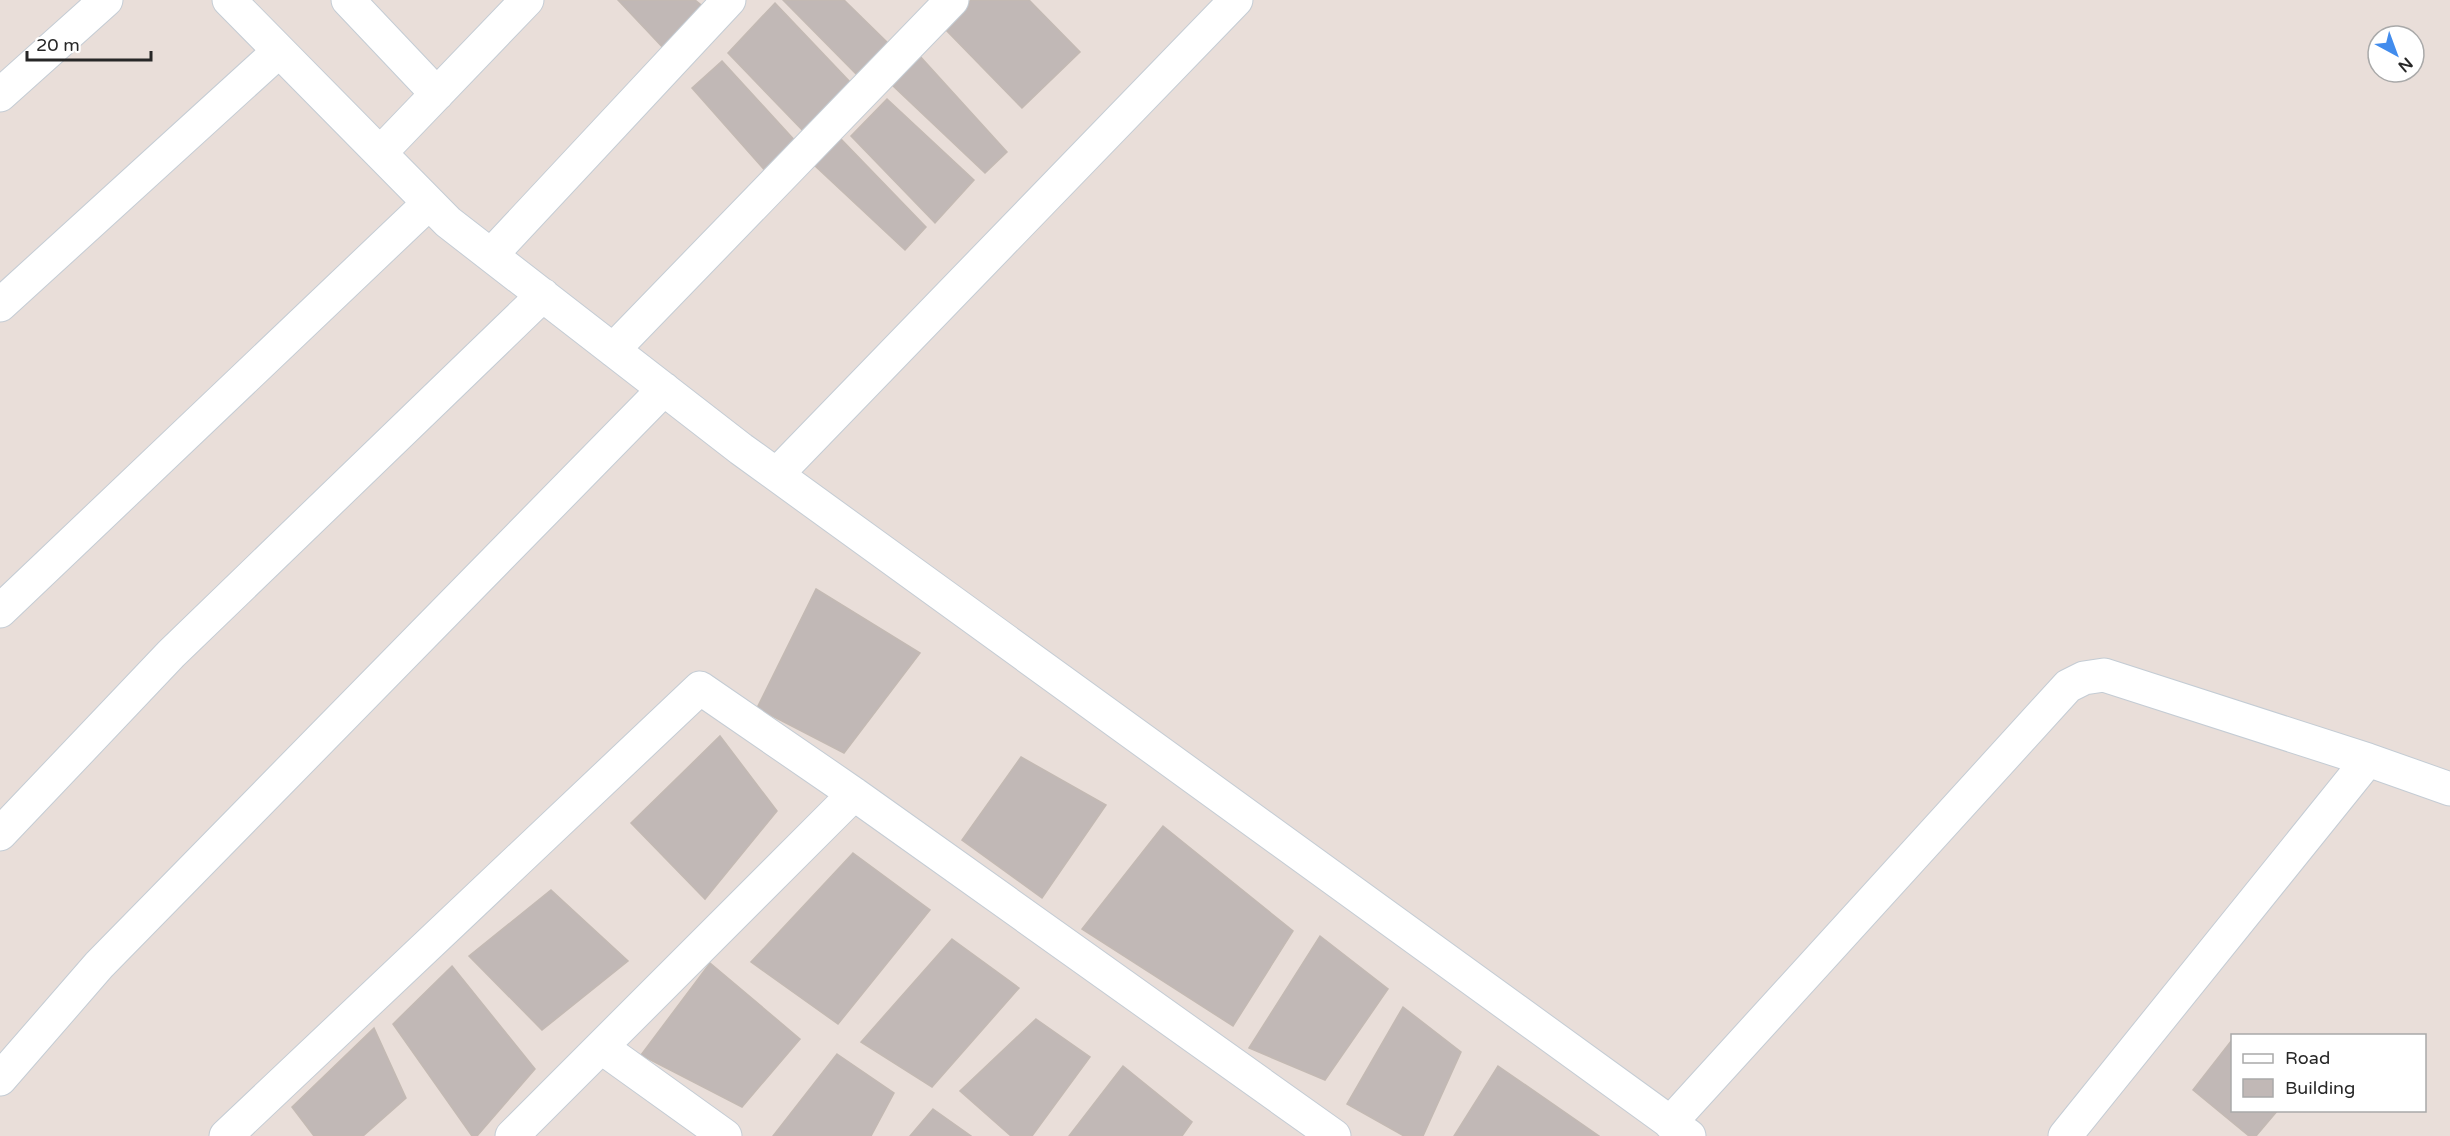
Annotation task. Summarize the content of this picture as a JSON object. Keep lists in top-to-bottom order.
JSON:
{
  "legend": ["Road", "Building"],
  "scale_bar": "20 m",
  "north": "bottom right"
}
